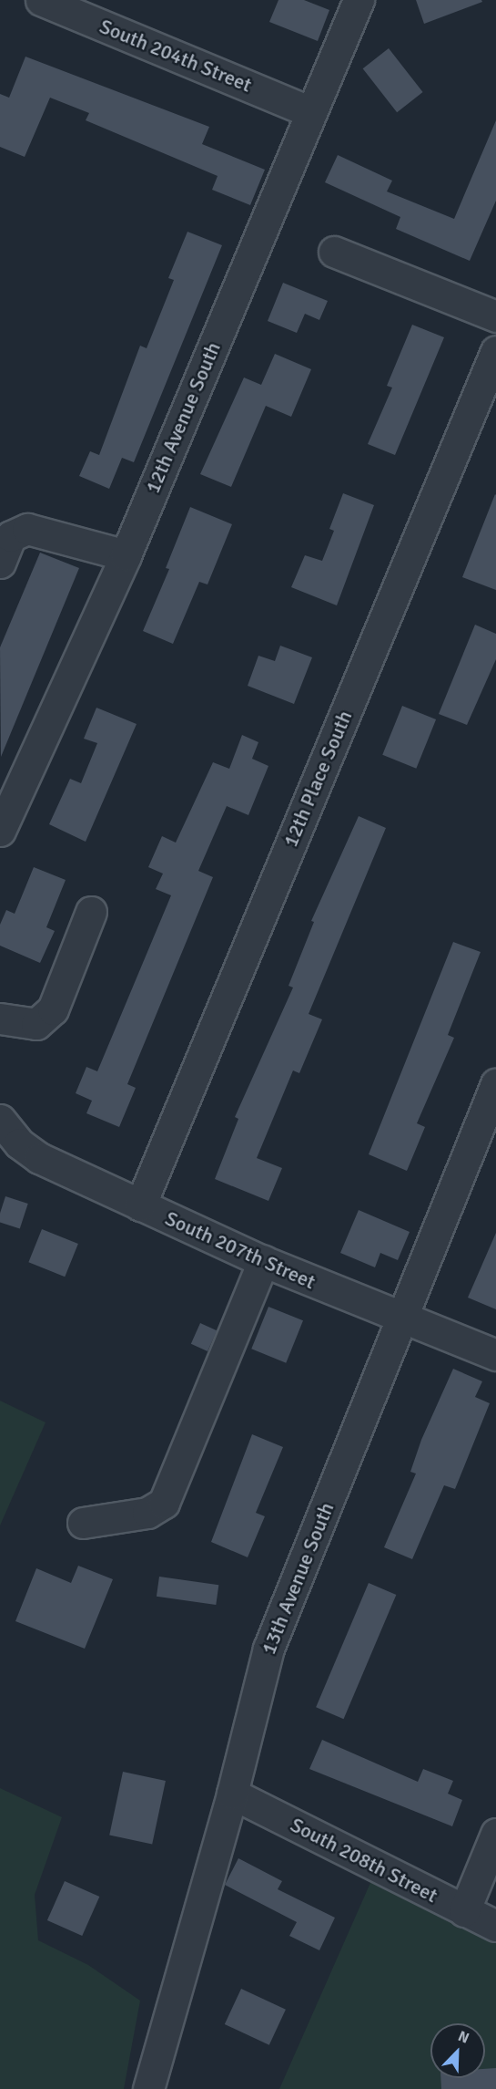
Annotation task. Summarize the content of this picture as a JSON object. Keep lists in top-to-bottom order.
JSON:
{
  "streets": {
    "street": [
      "South 204th Street",
      "12th Avenue South",
      "12th Place South",
      "South 207th Street",
      "13th Avenue South",
      "South 208th Street"
    ]
  },
  "crossings": [
    ["South 204th Street", "12th Avenue South"],
    ["12th Place South", "South 207th Street"],
    ["South 207th Street", "13th Avenue South"],
    ["13th Avenue South", "South 208th Street"]
  ],
  "north": "top right"
}
